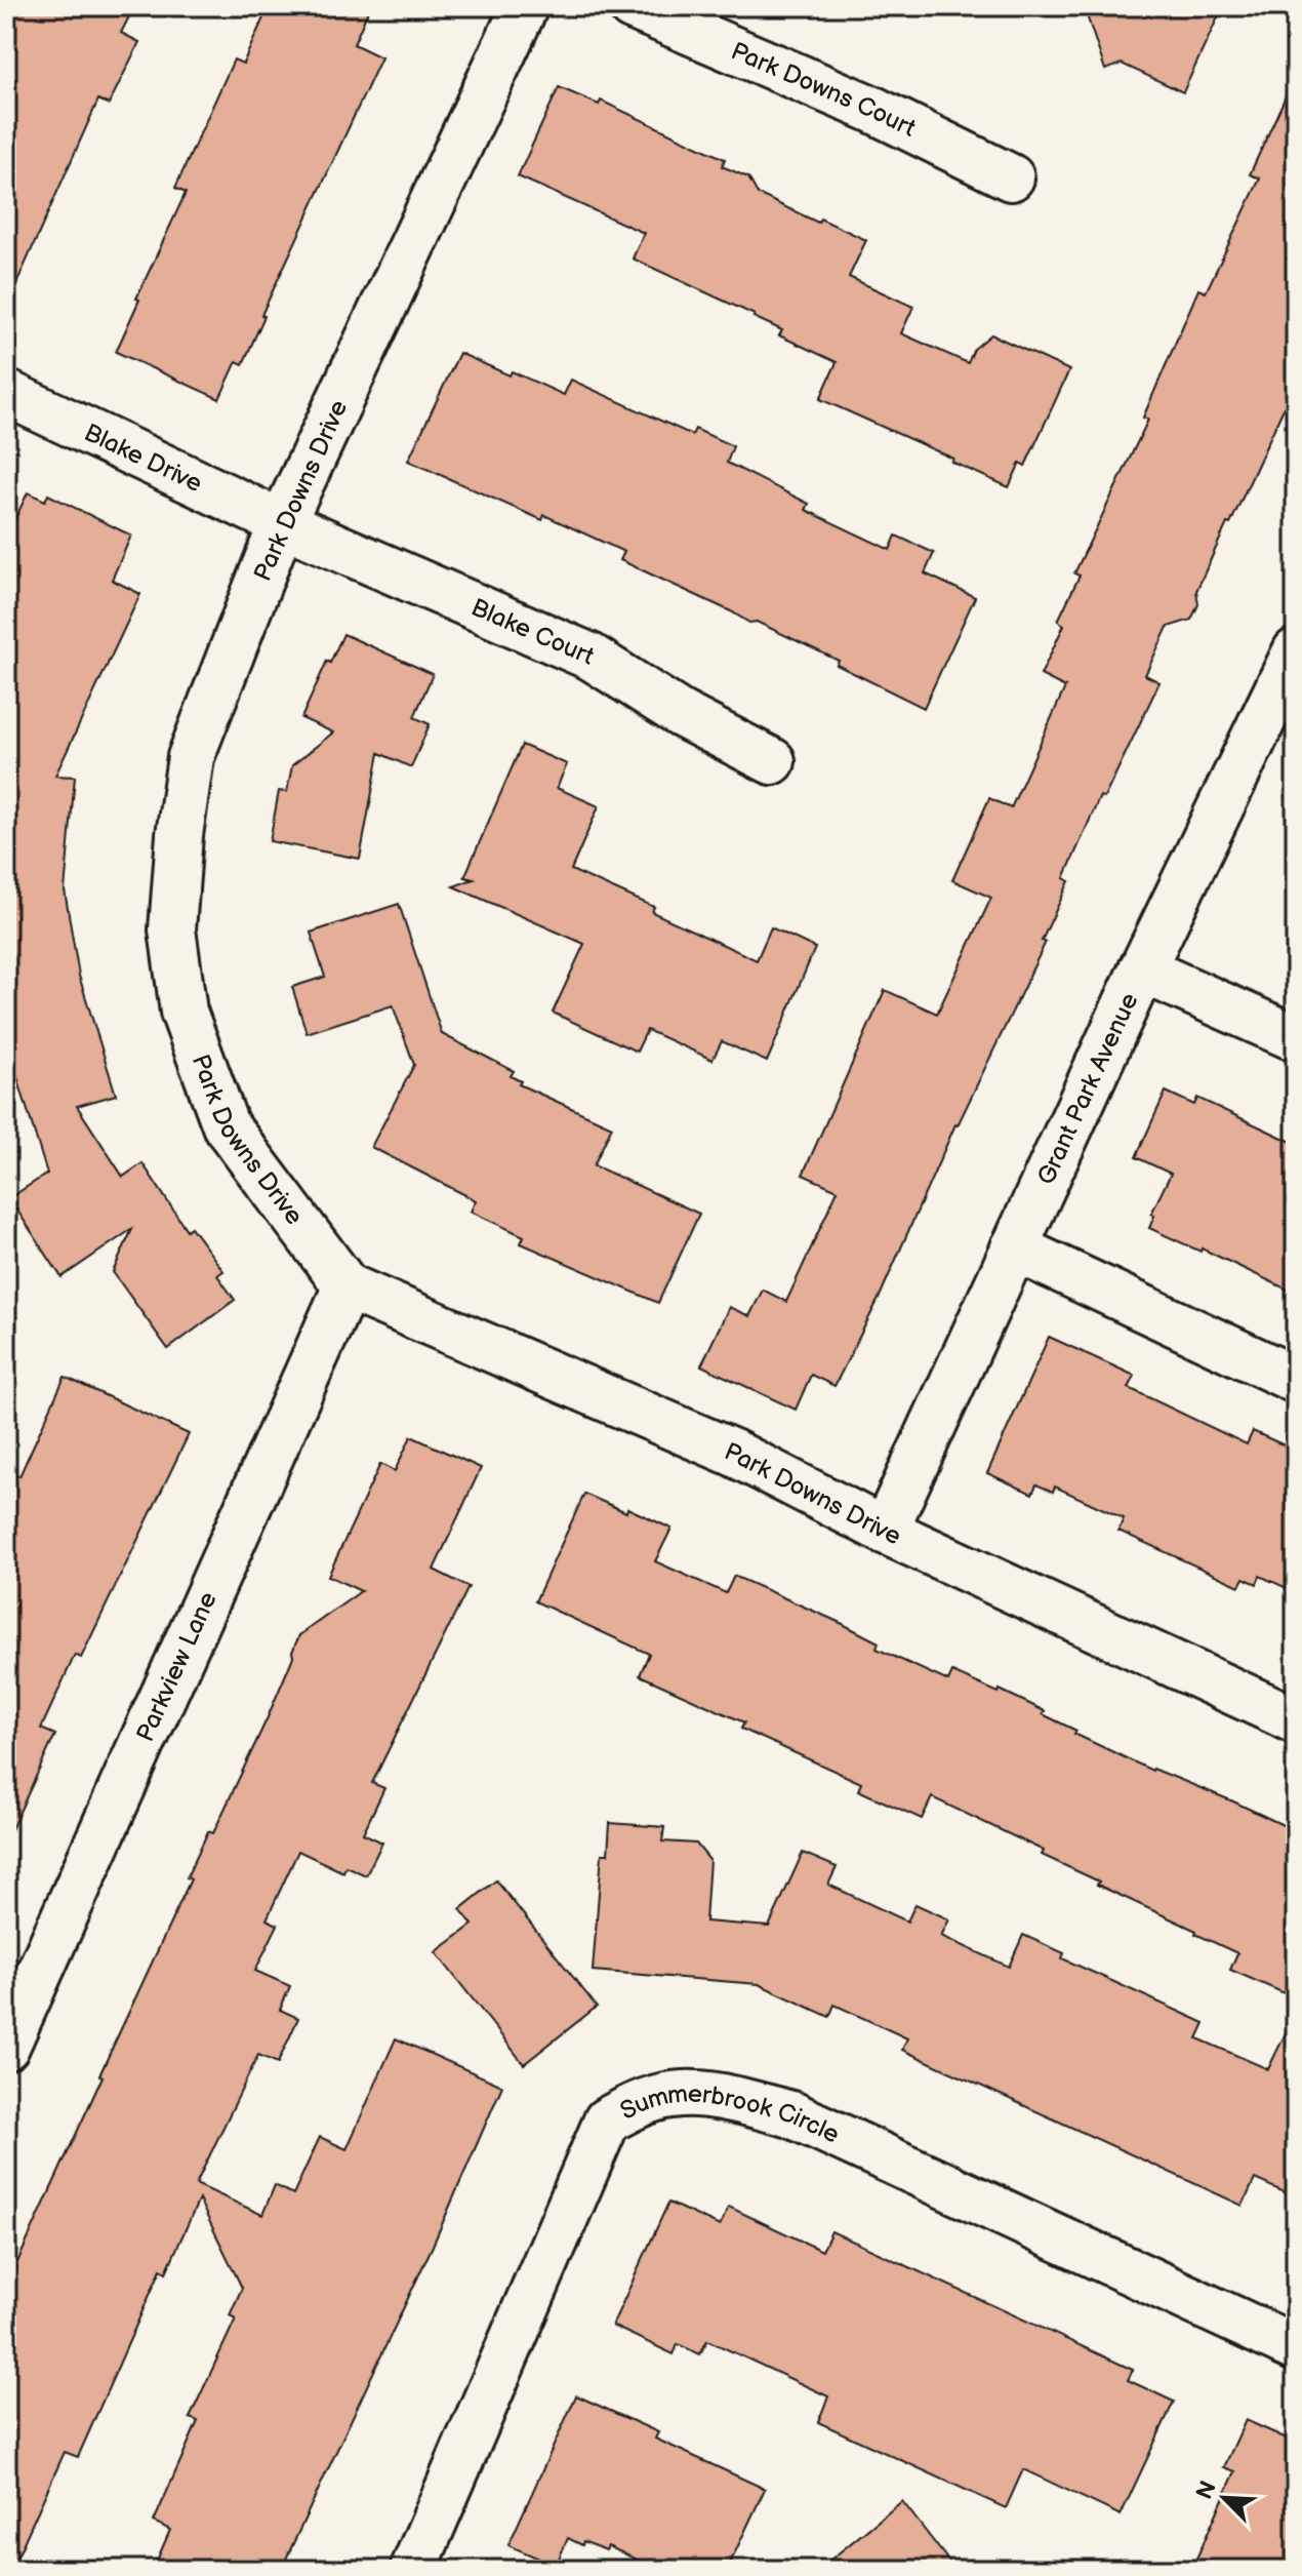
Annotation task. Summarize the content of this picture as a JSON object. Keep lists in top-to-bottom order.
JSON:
{
  "streets": {
    "street": [
      "Park Downs Court",
      "Blake Drive",
      "Park Downs Drive",
      "Blake Court",
      "Grant Park Avenue",
      "Parkview Lane",
      "Summerbrook Circle"
    ]
  },
  "crossings": [
    ["Blake Drive", "Park Downs Drive"],
    ["Blake Drive", "Blake Court"],
    ["Park Downs Drive", "Blake Court"],
    ["Park Downs Drive", "Grant Park Avenue"],
    ["Park Downs Drive", "Parkview Lane"]
  ],
  "north": "top left"
}
